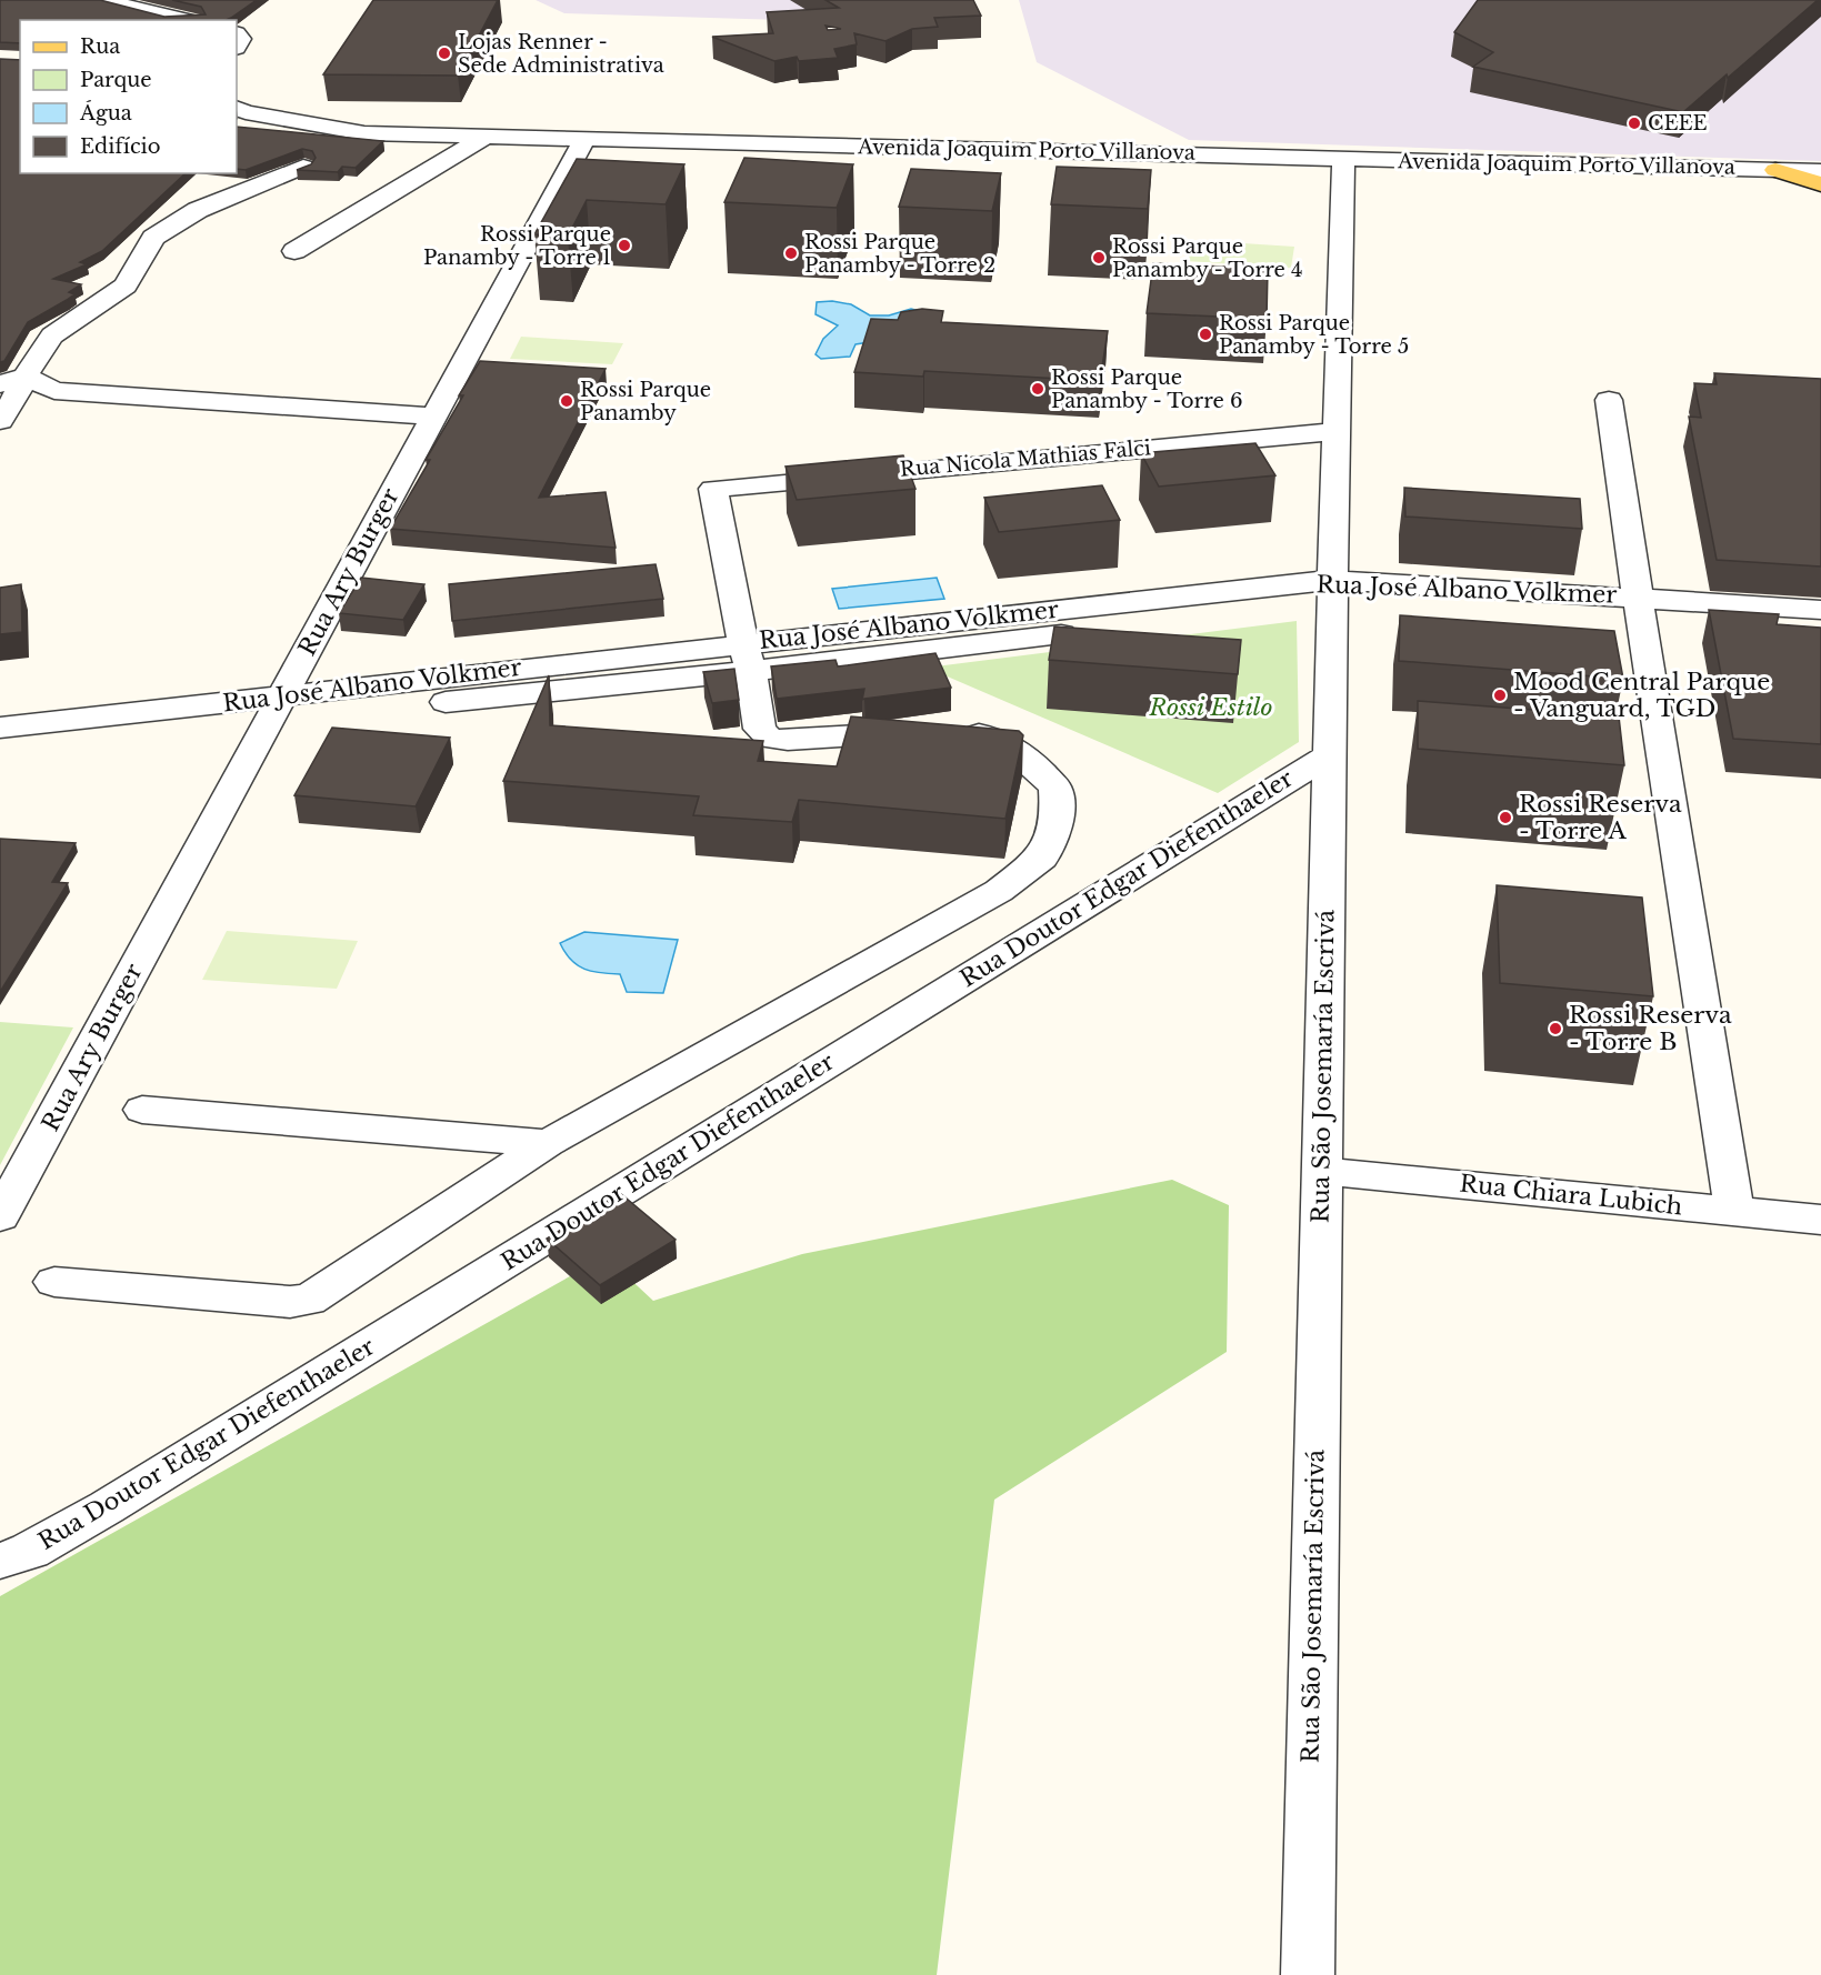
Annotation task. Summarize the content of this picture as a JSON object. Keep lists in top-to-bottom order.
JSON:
{
  "streets": {
    "street": [
      "Avenida Joaquim Porto Villanova",
      "Rua Nicola Mathias Falci",
      "Rua Ary Burger",
      "Rua José Albano Volkmer",
      "Rua Doutor Edgar Diefenthaeler",
      "Rua São Josemaría Escrivá",
      "Rua Chiara Lubich"
    ]
  },
  "crossings": [
    ["Avenida Joaquim Porto Villanova", "Rua Ary Burger"],
    ["Avenida Joaquim Porto Villanova", "Rua São Josemaría Escrivá"],
    ["Rua Nicola Mathias Falci", "Rua José Albano Volkmer"],
    ["Rua Nicola Mathias Falci", "Rua São Josemaría Escrivá"],
    ["Rua Ary Burger", "Rua José Albano Volkmer"],
    ["Rua José Albano Volkmer", "Rua São Josemaría Escrivá"],
    ["Rua Doutor Edgar Diefenthaeler", "Rua São Josemaría Escrivá"],
    ["Rua São Josemaría Escrivá", "Rua Chiara Lubich"]
  ],
  "parks": ["Rossi Estilo"],
  "places": [
    "Lojas Renner - Sede Administrativa",
    "CEEE",
    "Rossi Parque Panamby - Torre 1",
    "Rossi Parque Panamby - Torre 2",
    "Rossi Parque Panamby - Torre 4",
    "Rossi Parque Panamby - Torre 5",
    "Rossi Parque Panamby - Torre 6",
    "Rossi Parque Panamby",
    "Mood Central Parque - Vanguard, TGD",
    "Rossi Reserva - Torre A",
    "Rossi Reserva - Torre B"
  ],
  "legend": [
    "Rua",
    "Parque",
    "Água",
    "Edifício"
  ]
}
